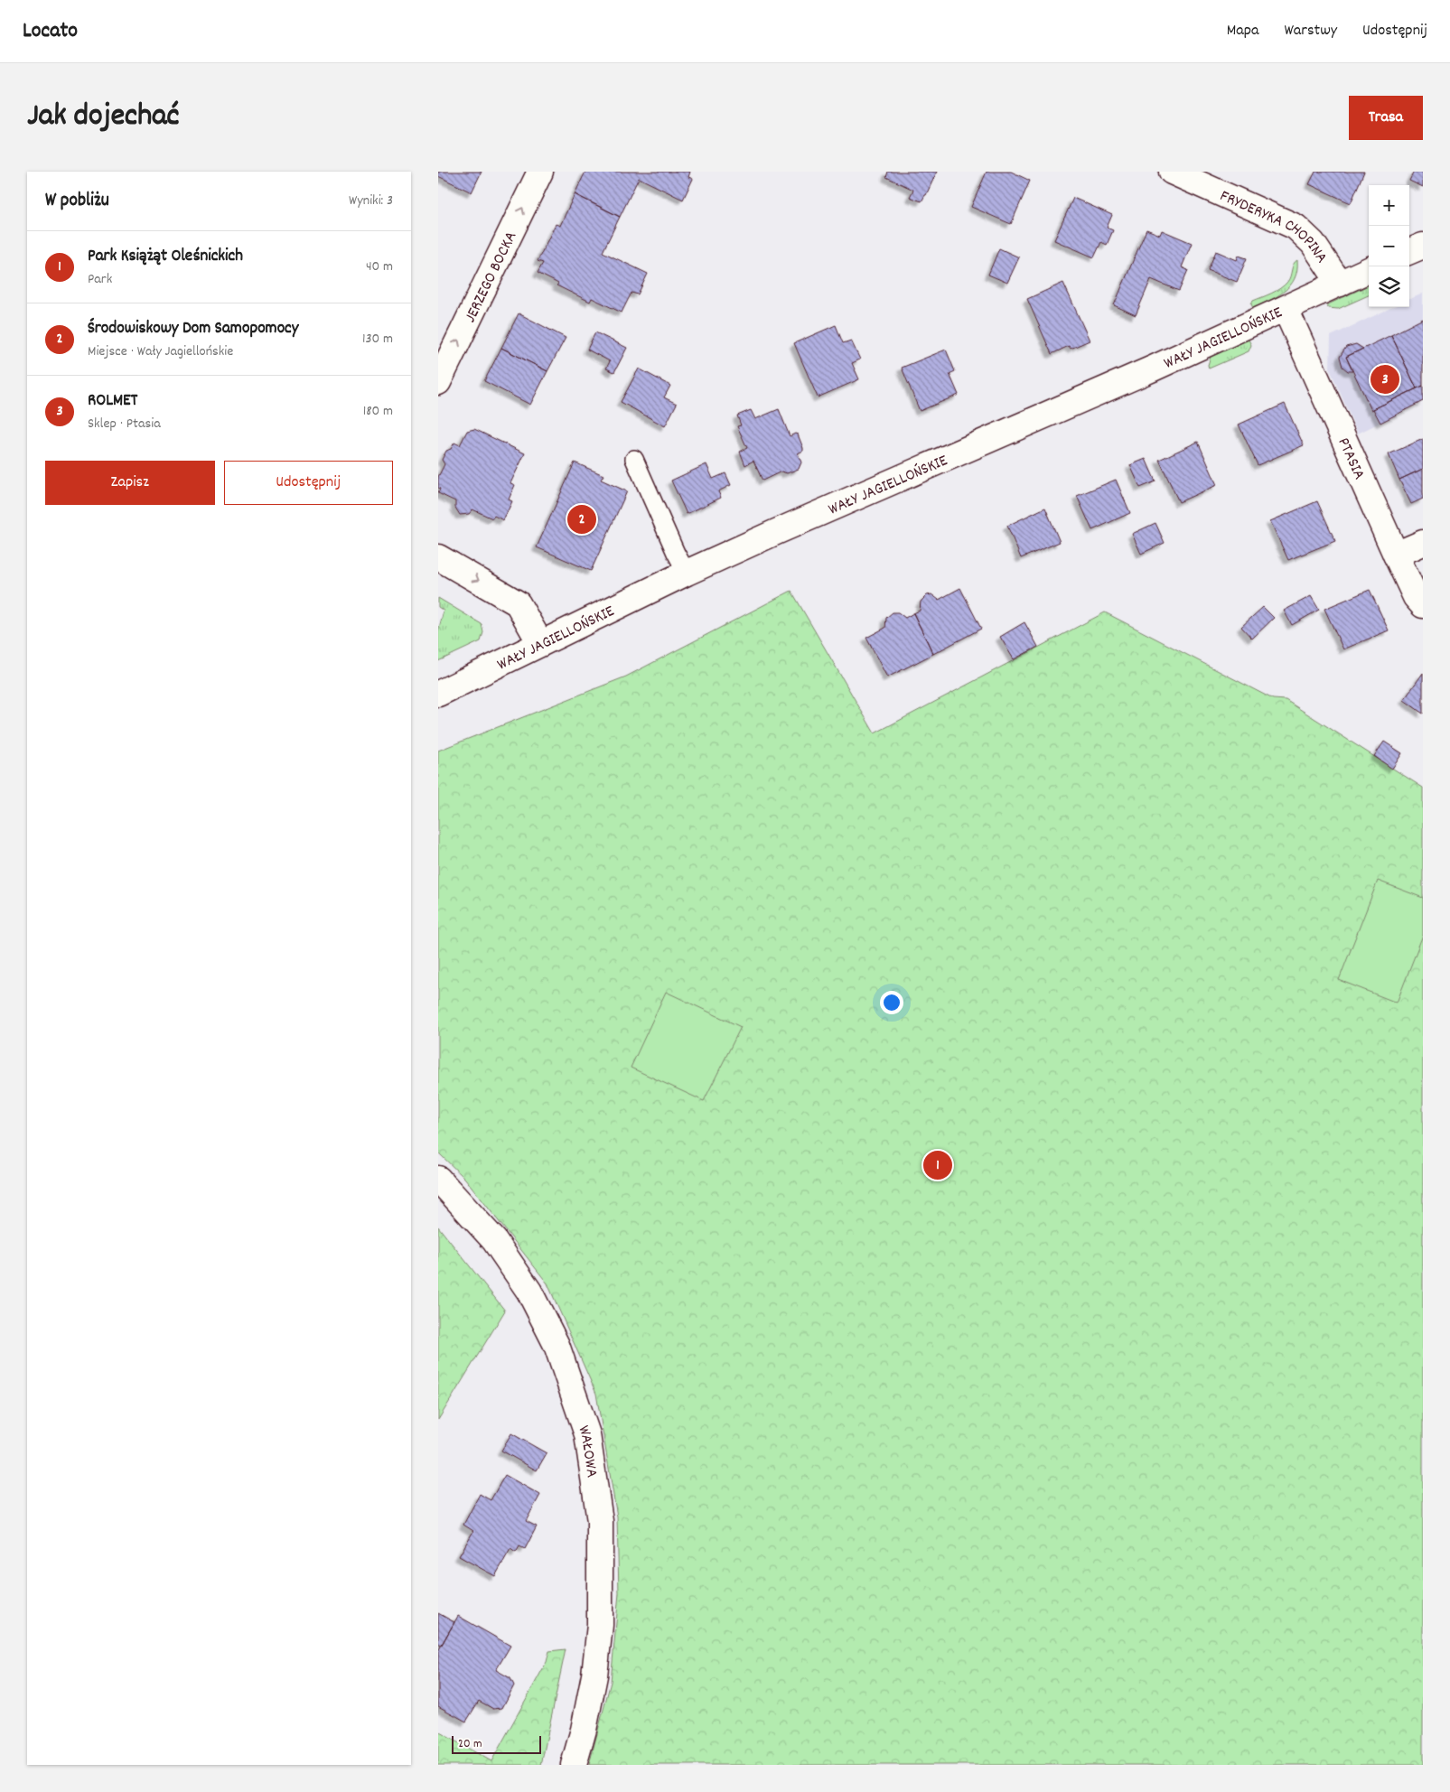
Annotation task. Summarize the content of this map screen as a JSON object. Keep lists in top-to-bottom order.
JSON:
{
  "streets": {
    "street": [
      "FRYDERYKA CHOPINA",
      "JERZEGO BOCKA",
      "WAŁY JAGIELLOŃSKIE",
      "PTASIA",
      "WAŁOWA"
    ]
  },
  "crossings": [
    ["FRYDERYKA CHOPINA", "WAŁY JAGIELLOŃSKIE"],
    ["WAŁY JAGIELLOŃSKIE", "PTASIA"]
  ],
  "one_way": ["JERZEGO BOCKA"],
  "scale_bar": "20 m",
  "page": {
    "header": "Locato",
    "nav": ["Mapa", "Warstwy", "Udostępnij"],
    "title": "Jak dojechać",
    "buttons": [
      "Trasa",
      ["Zapisz", "Udostępnij"]
    ],
    "heading": ["W pobliżu", "Wyniki: 3"],
    "map_buttons": ["+", "−"],
    "list": [
      {
        "mark": "1",
        "name": "Park Książąt Oleśnickich",
        "note": "Park",
        "value": "40 m"
      },
      {
        "mark": "2",
        "name": "Środowiskowy Dom Samopomocy",
        "note": "Miejsce · Wały Jagiellońskie",
        "value": "130 m"
      },
      {
        "mark": "3",
        "name": "ROLMET",
        "note": "Sklep · Ptasia",
        "value": "180 m"
      }
    ],
    "pins": ["3", "2", "1"],
    "scale": "20 m"
  }
}
